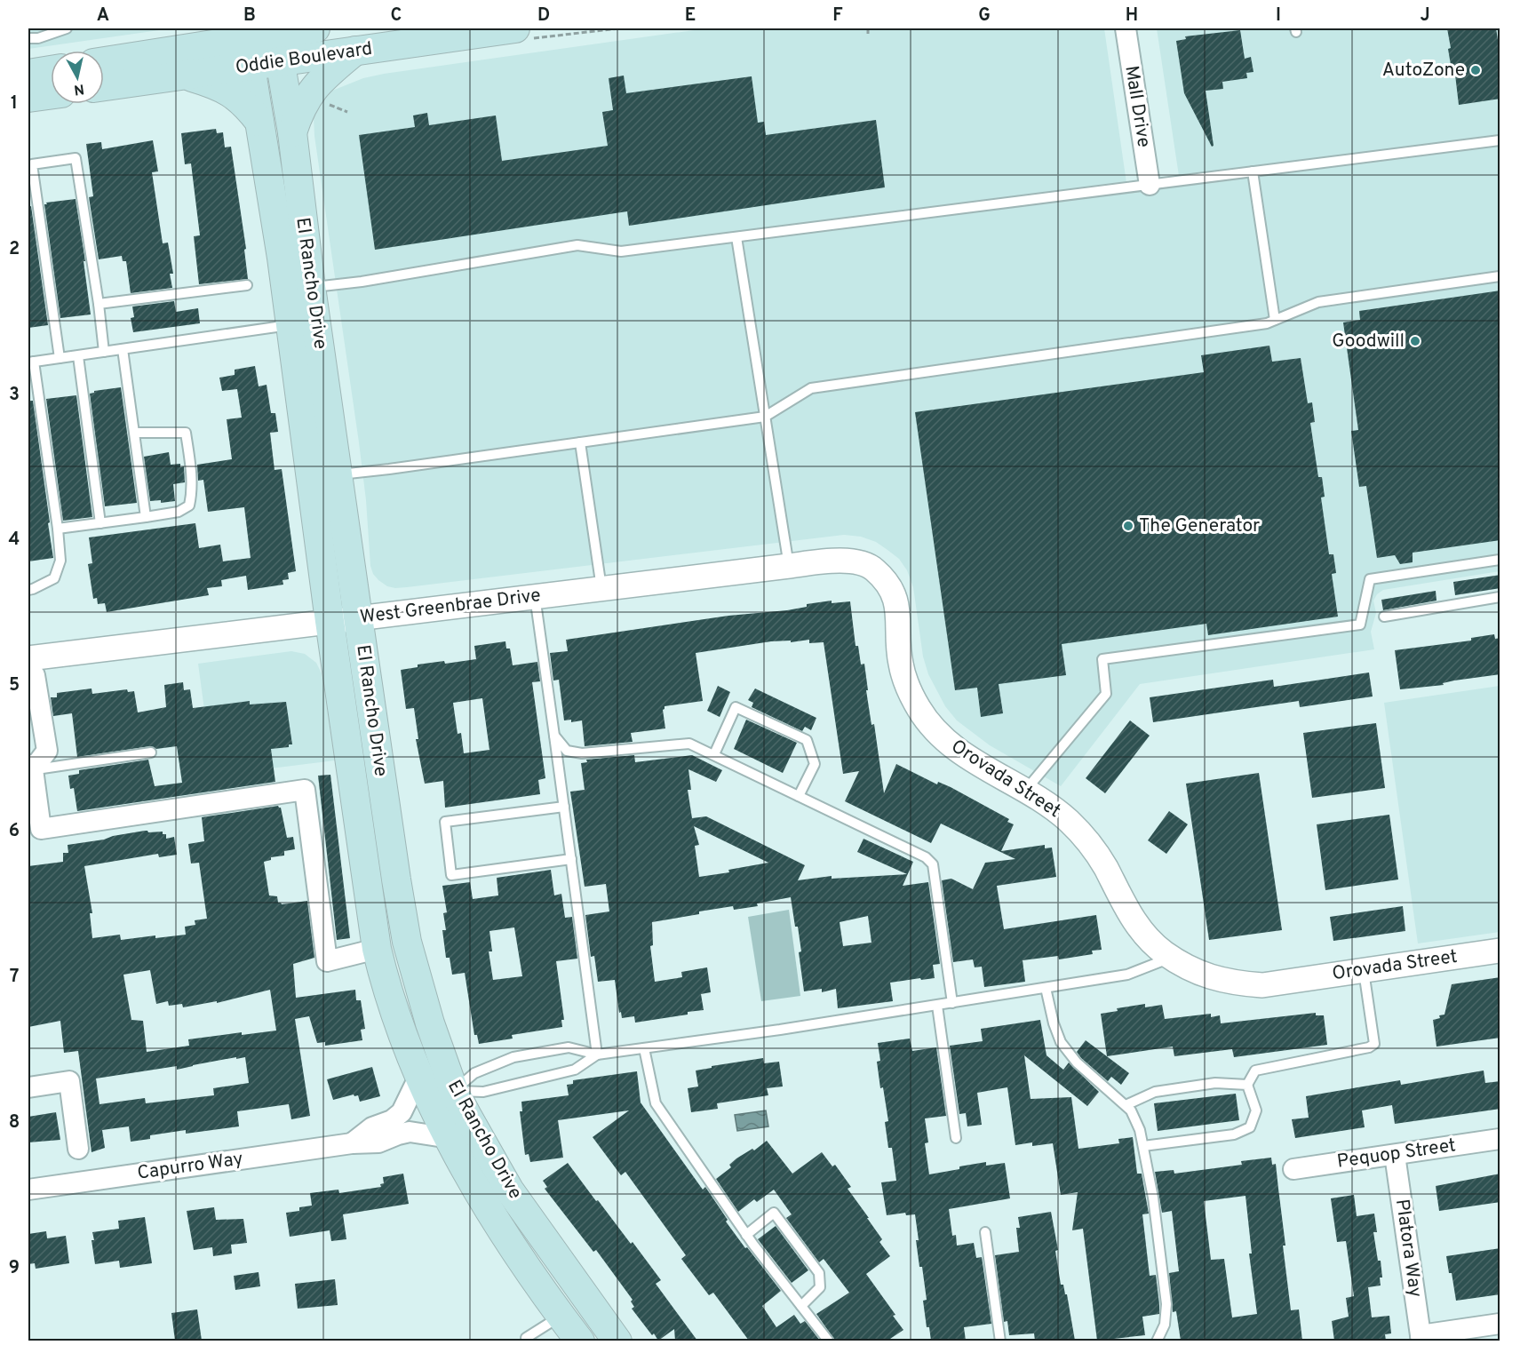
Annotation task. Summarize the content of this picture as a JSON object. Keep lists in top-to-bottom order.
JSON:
{
  "streets": {
    "main road": ["Oddie Boulevard", "El Rancho Drive"],
    "street": [
      "Mall Drive",
      "West Greenbrae Drive",
      "Orovada Street",
      "Pequop Street",
      "Capurro Way",
      "Platora Way"
    ]
  },
  "crossings": [
    ["Oddie Boulevard", "El Rancho Drive"],
    ["El Rancho Drive", "West Greenbrae Drive"],
    ["El Rancho Drive", "Capurro Way"],
    ["West Greenbrae Drive", "Orovada Street"],
    ["Pequop Street", "Platora Way"]
  ],
  "places": ["AutoZone", "Goodwill", "The Generator"],
  "north": "bottom",
  "grid": {
    "columns": [
      "A",
      "B",
      "C",
      "D",
      "E",
      "F",
      "G",
      "H",
      "I",
      "J"
    ],
    "rows": [
      "1",
      "2",
      "3",
      "4",
      "5",
      "6",
      "7",
      "8",
      "9"
    ]
  }
}
